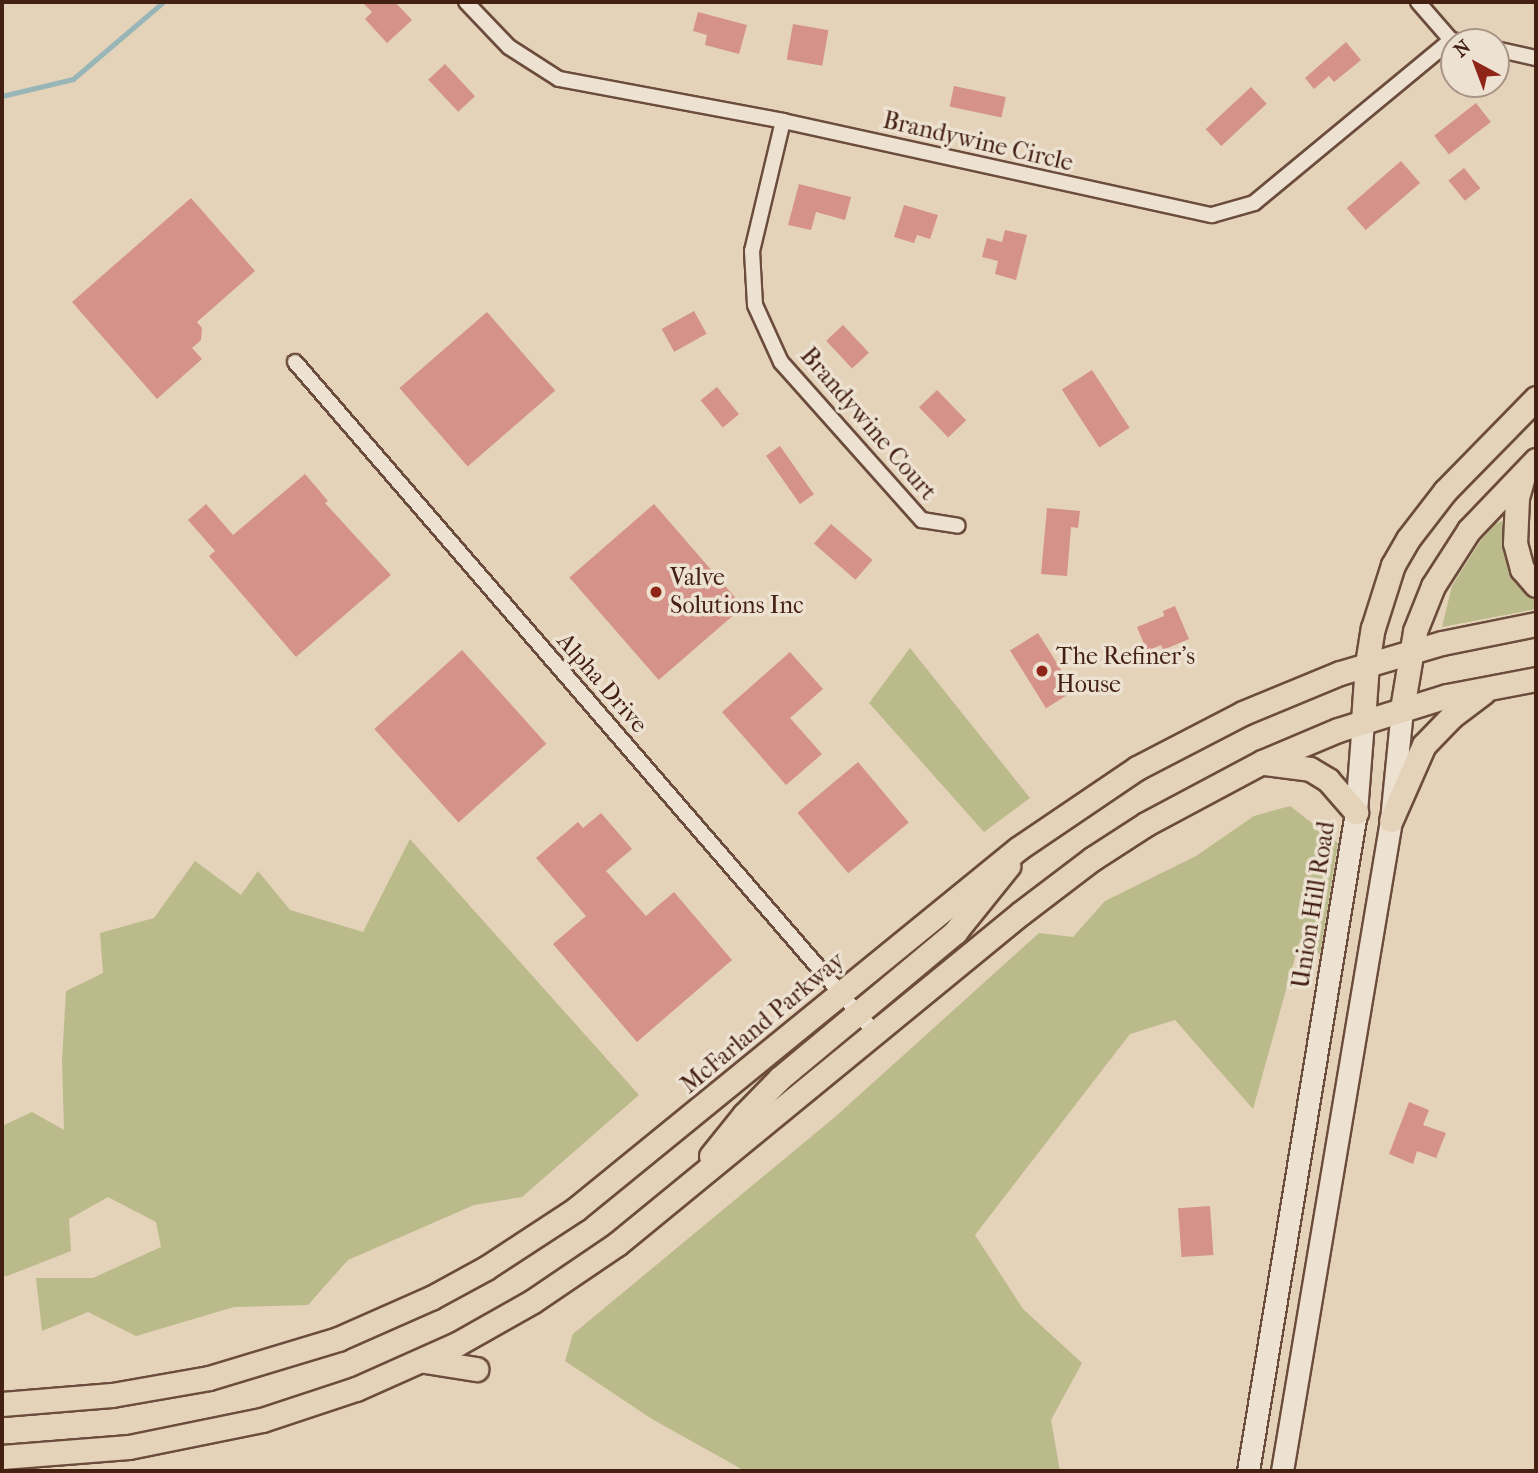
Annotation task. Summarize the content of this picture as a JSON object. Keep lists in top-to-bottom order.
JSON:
{
  "streets": {
    "main road": ["Union Hill Road", "McFarland Parkway"],
    "street": ["Brandywine Circle", "Brandywine Court", "Alpha Drive"]
  },
  "crossings": [
    ["Brandywine Circle", "Brandywine Court"],
    ["Alpha Drive", "McFarland Parkway"],
    ["Union Hill Road", "McFarland Parkway"]
  ],
  "places": ["Valve Solutions Inc", "The Refiner's House"],
  "north": "top left"
}
